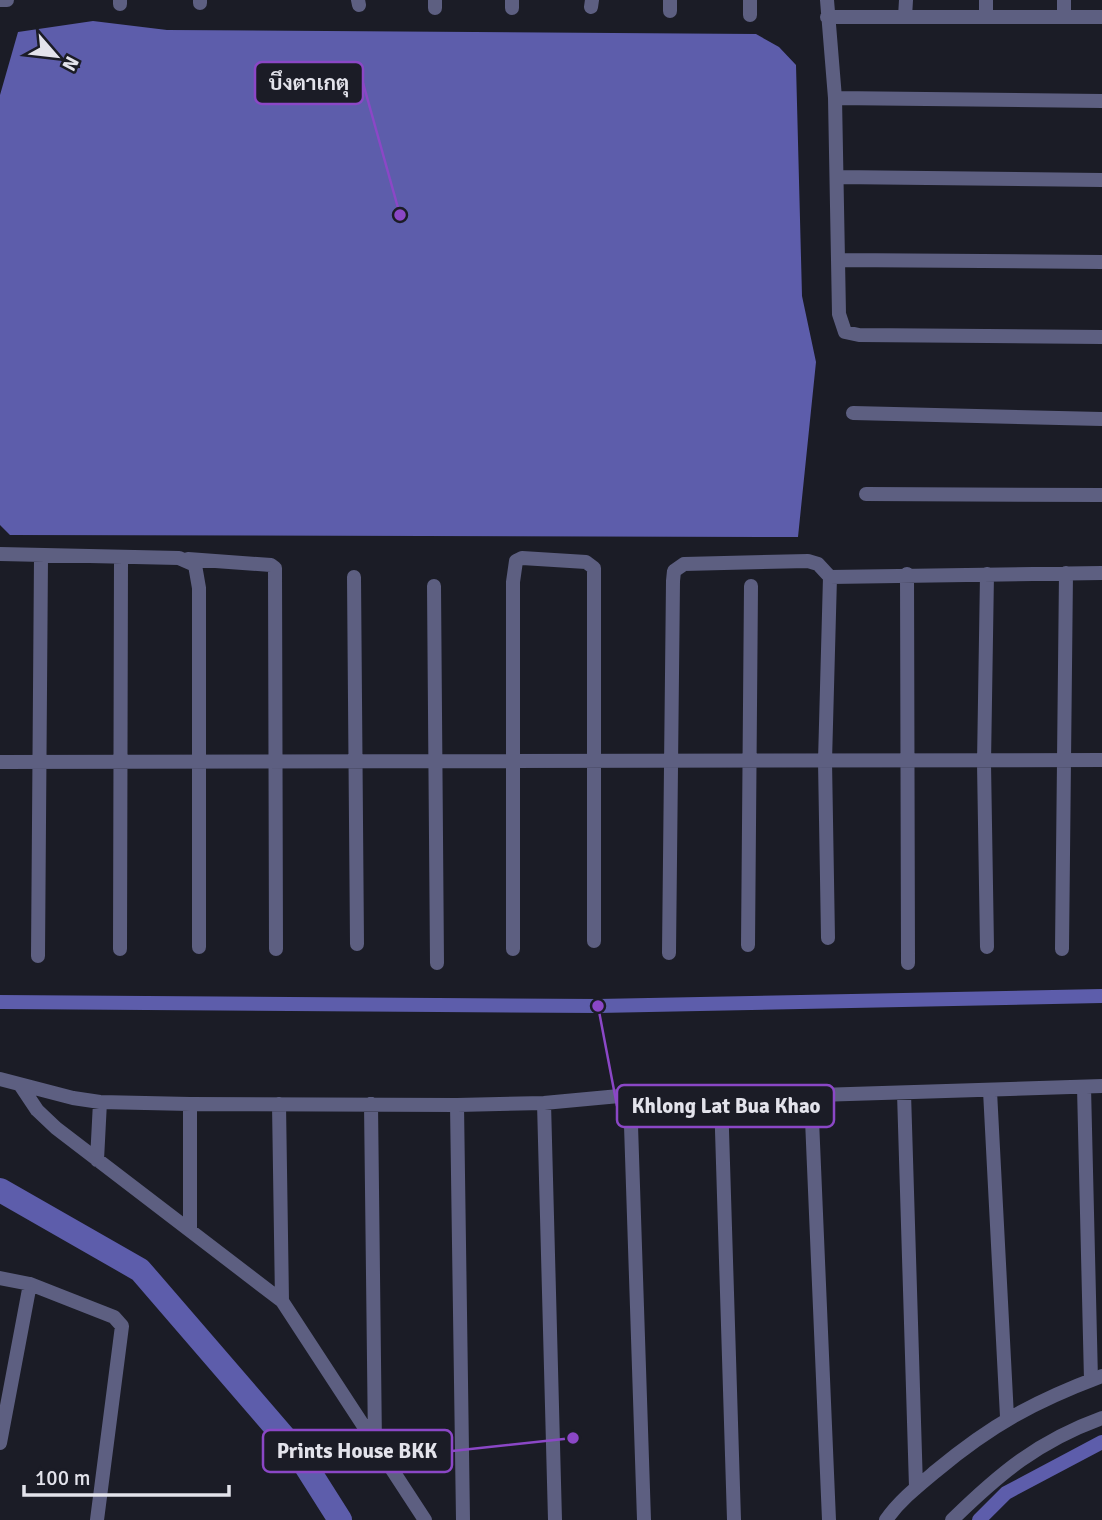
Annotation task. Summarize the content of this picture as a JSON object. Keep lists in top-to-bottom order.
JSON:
{
  "places": ["บึงตาเกตุ", "Khlong Lat Bua Khao", "Prints House BKK"],
  "scale_bar": "100 m",
  "north": "bottom right"
}
